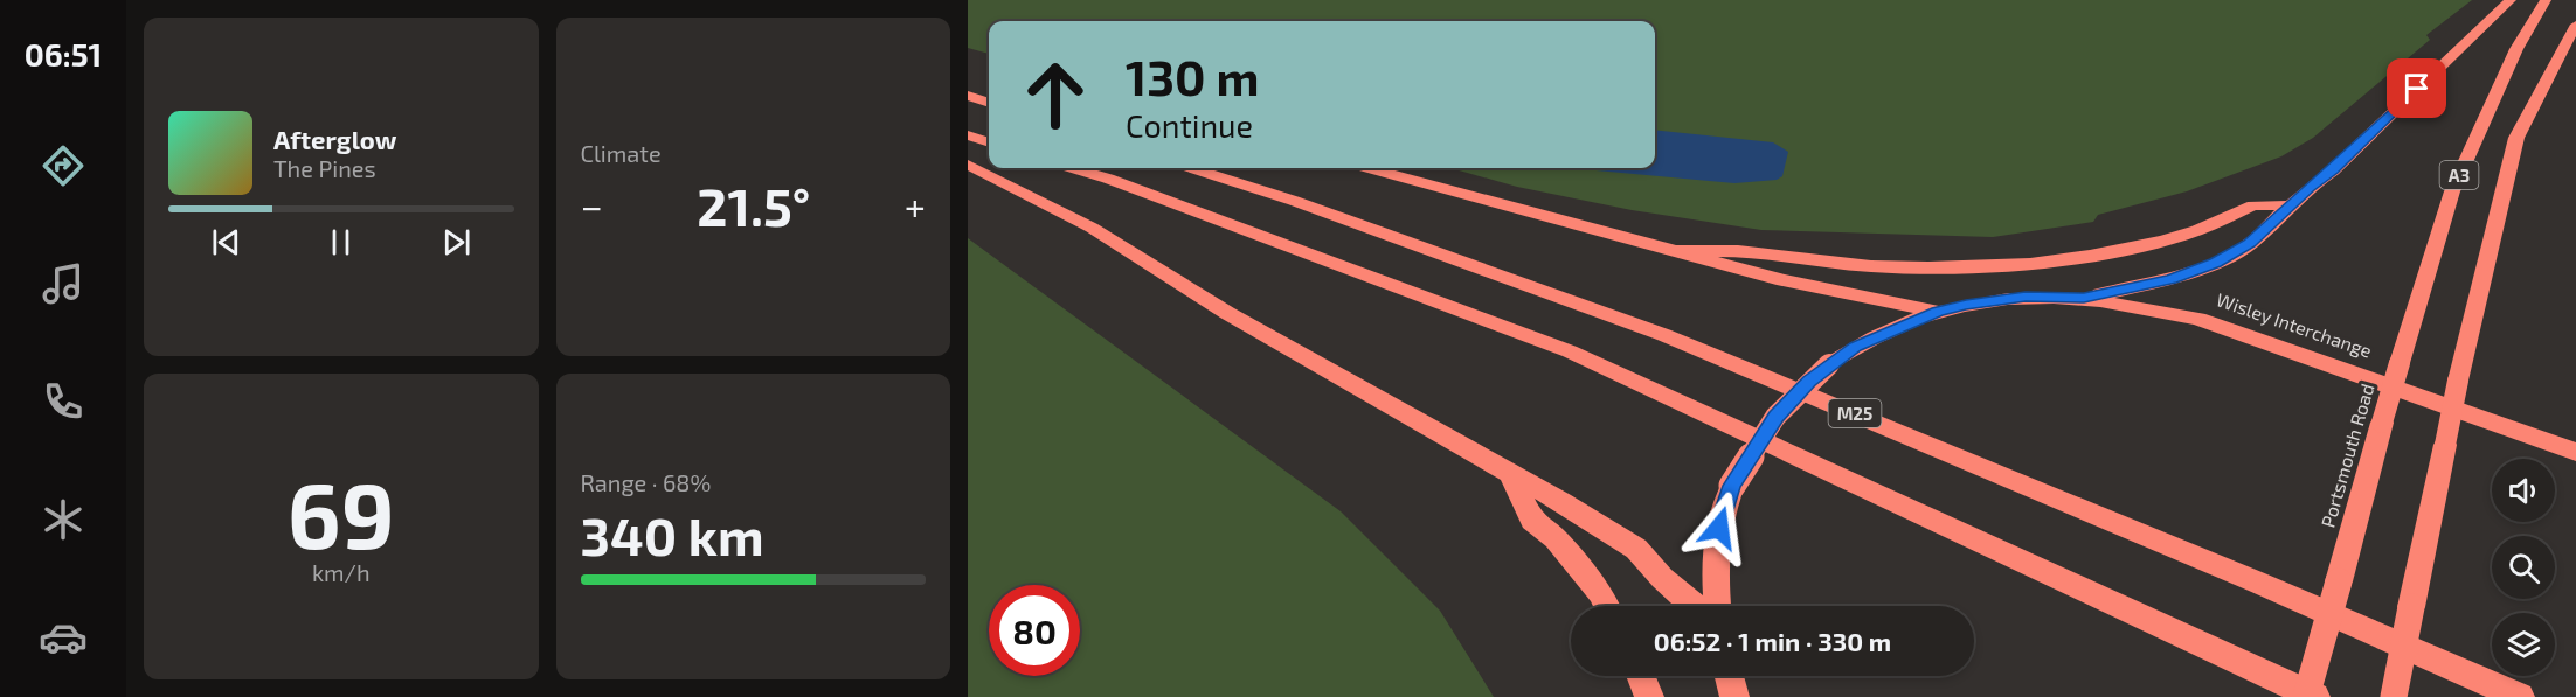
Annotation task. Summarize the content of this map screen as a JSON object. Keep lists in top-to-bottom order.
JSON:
{
  "streets": {
    "highway": [
      "A3",
      "Wisley Interchange",
      "M25",
      "Portsmouth Road"
    ]
  },
  "page": {
    "tabs": "06:51",
    "tile": [
      "Climate",
      ["69", "km/h"],
      ["Range · 68%", "340 km"]
    ],
    "turn": ["130 m", "Continue"],
    "song": ["Afterglow", "The Pines"],
    "heat": ["−", "21.5°", "+"],
    "limit": "80",
    "trip": "06:52 · 1 min · 330 m"
  }
}
